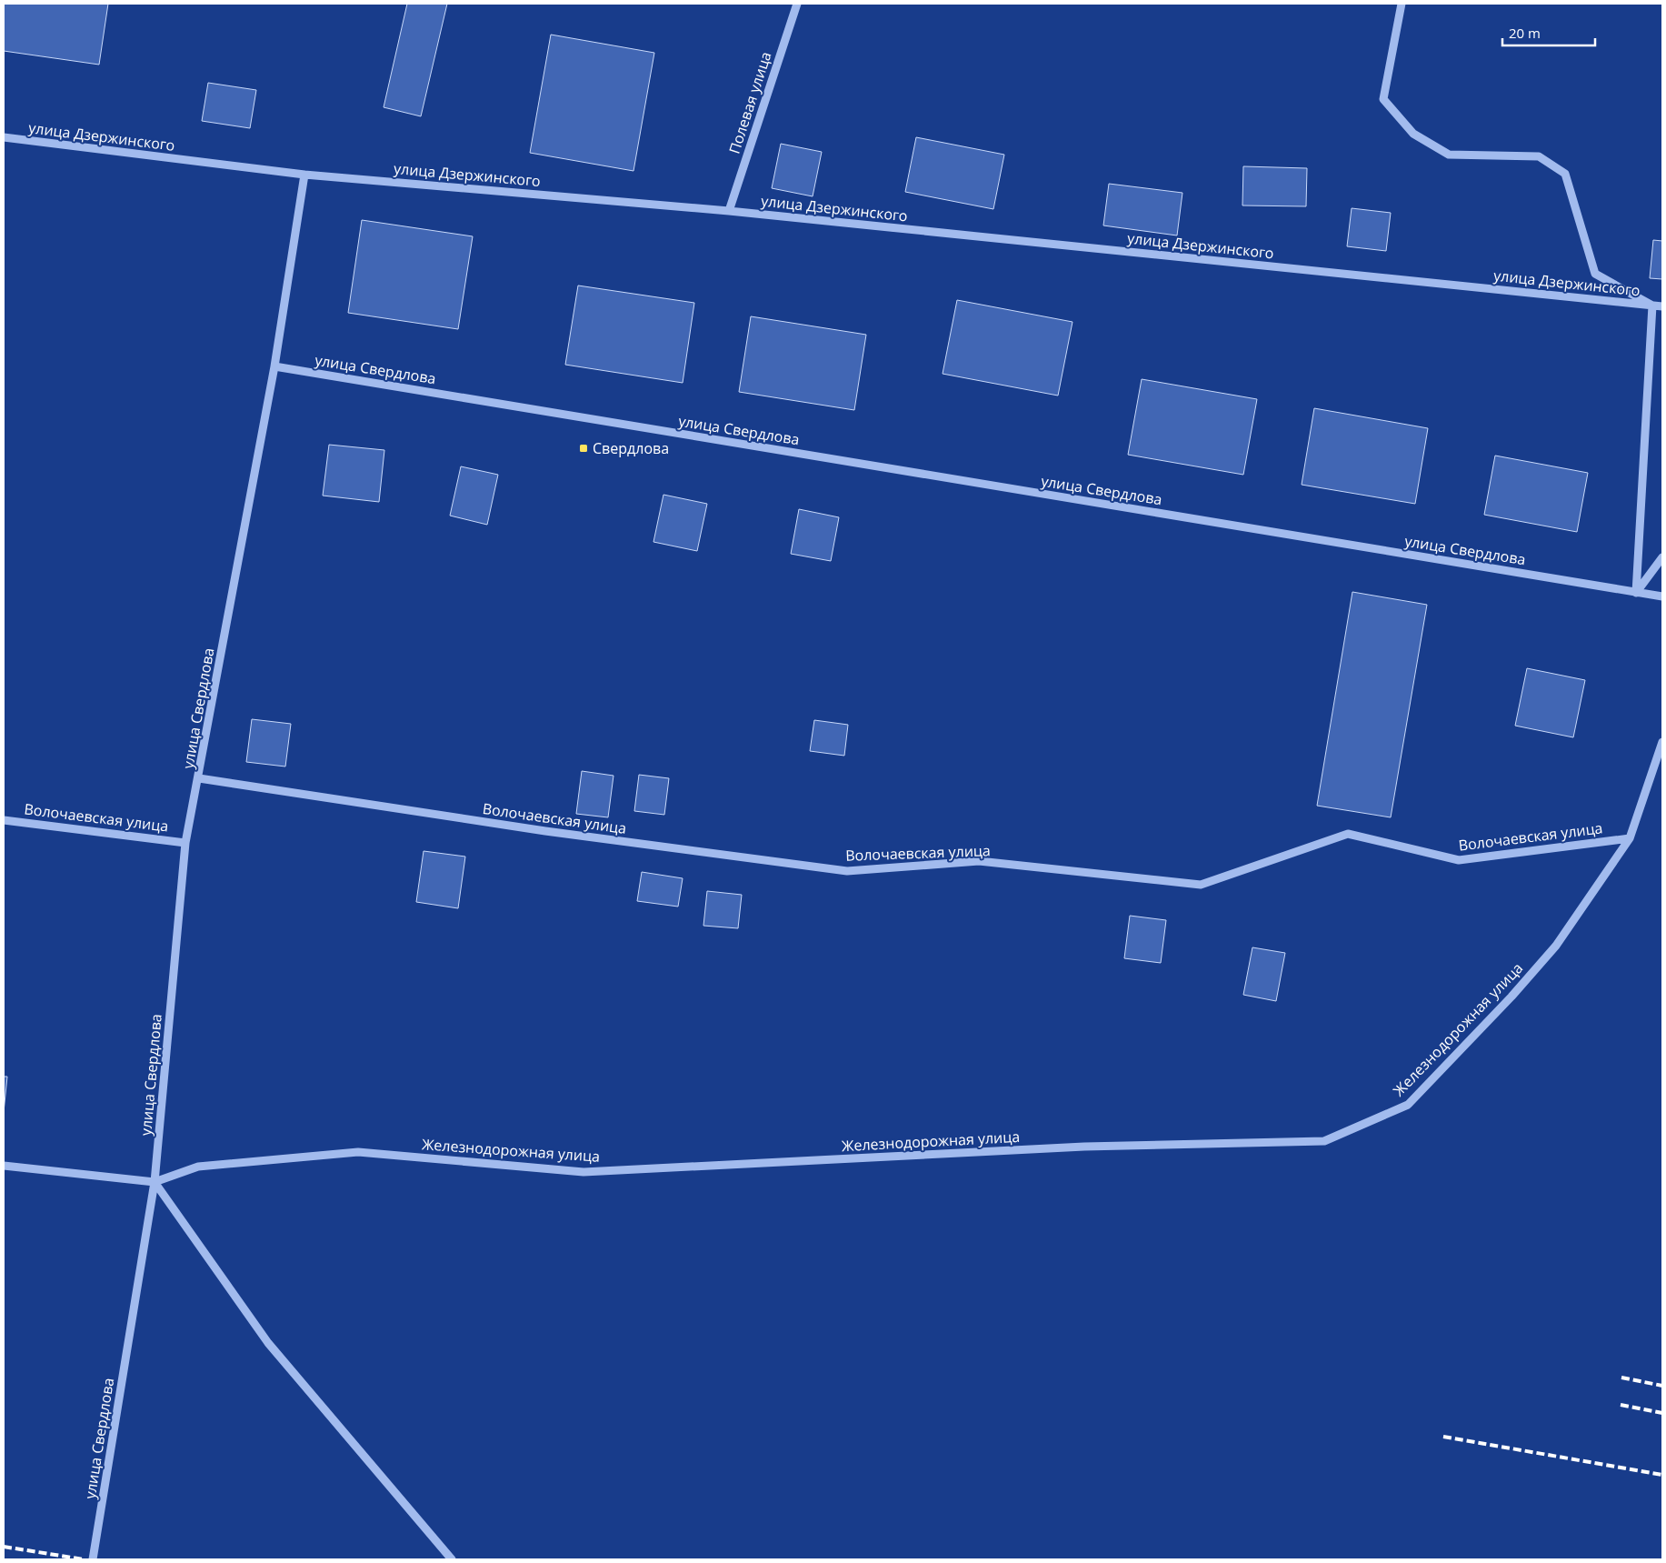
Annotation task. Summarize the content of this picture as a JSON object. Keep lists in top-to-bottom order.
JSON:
{
  "streets": {
    "street": [
      "Полевая улица",
      "улица Дзержинского",
      "улица Свердлова",
      "Волочаевская улица",
      "Железнодорожная улица"
    ]
  },
  "crossings": [
    ["Полевая улица", "улица Дзержинского"],
    ["улица Свердлова", "Волочаевская улица"],
    ["улица Свердлова", "Железнодорожная улица"],
    ["Волочаевская улица", "Железнодорожная улица"]
  ],
  "places": {
    "transit": ["Свердлова"]
  },
  "scale_bar": "20 m"
}
